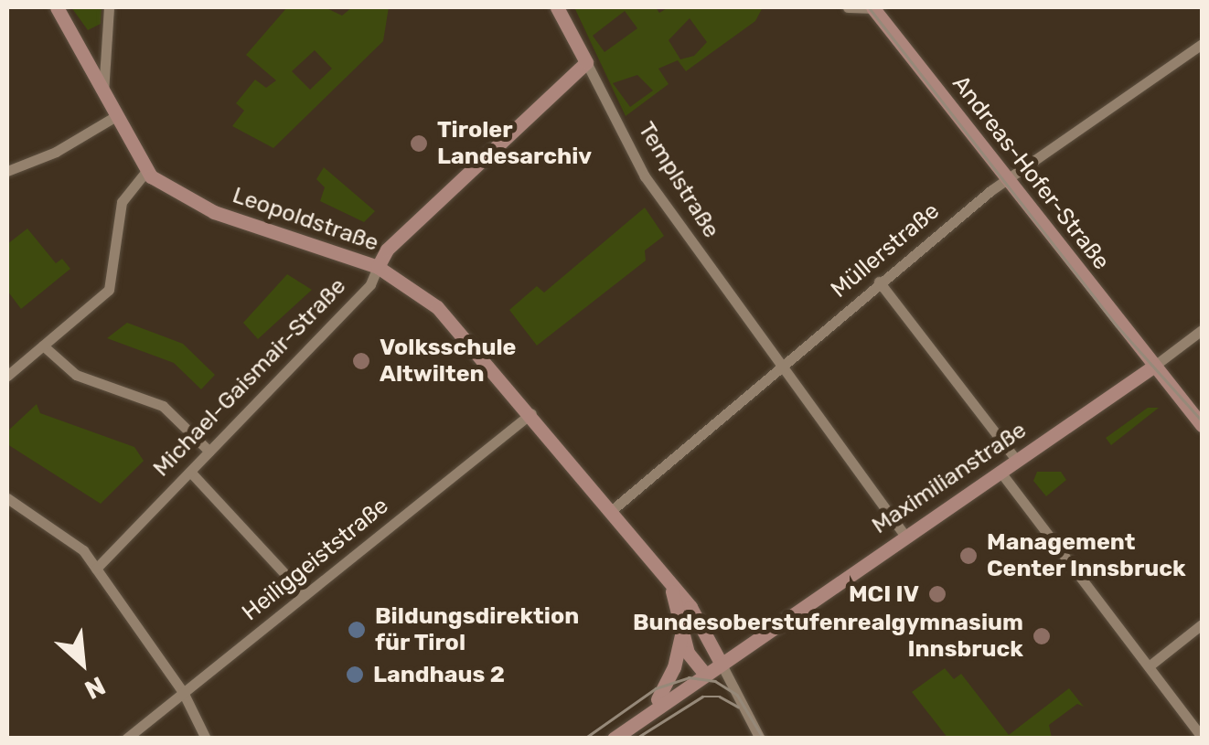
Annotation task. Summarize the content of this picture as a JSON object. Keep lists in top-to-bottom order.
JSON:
{
  "streets": {
    "street": [
      "Andreas-Hofer-Straße",
      "Templstraße",
      "Leopoldstraße",
      "Müllerstraße",
      "Michael-Gaismair-Straße",
      "Maximilianstraße",
      "Heiliggeiststraße"
    ]
  },
  "crossings": [
    ["Andreas-Hofer-Straße", "Müllerstraße"],
    ["Andreas-Hofer-Straße", "Maximilianstraße"],
    ["Templstraße", "Müllerstraße"],
    ["Templstraße", "Michael-Gaismair-Straße"],
    ["Templstraße", "Maximilianstraße"],
    ["Leopoldstraße", "Müllerstraße"],
    ["Leopoldstraße", "Michael-Gaismair-Straße"],
    ["Leopoldstraße", "Maximilianstraße"],
    ["Leopoldstraße", "Heiliggeiststraße"]
  ],
  "places": [
    "Tiroler Landesarchiv",
    "Volksschule Altwilten",
    "Management Center Innsbruck",
    "MCI IV",
    "Bildungsdirektion für Tirol",
    "Bundesoberstufenrealgymnasium Innsbruck",
    "Landhaus 2"
  ],
  "north": "bottom right"
}
